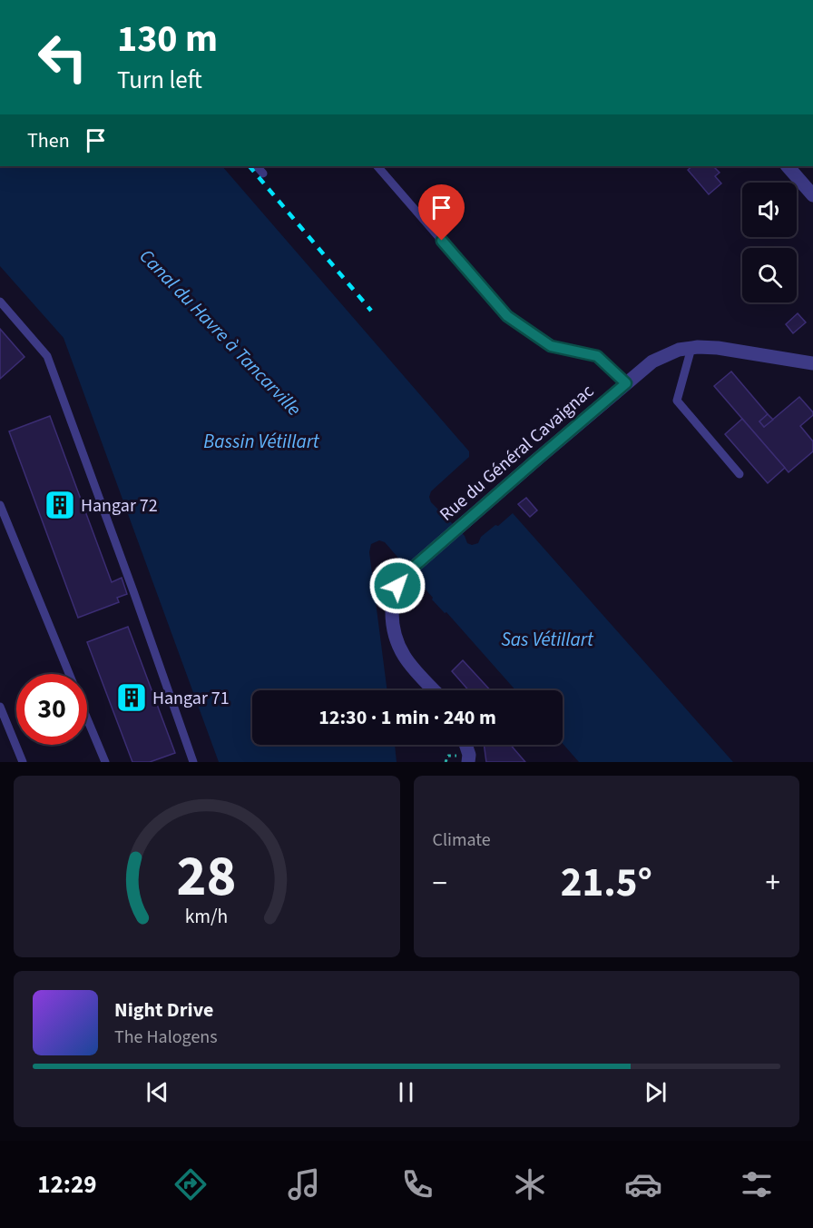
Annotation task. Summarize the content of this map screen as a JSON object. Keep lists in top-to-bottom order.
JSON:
{
  "streets": {
    "street": ["Rue du Général Cavaignac"]
  },
  "water": ["Canal du Havre à Tancarville", "Bassin Vétillart", "Sas Vétillart"],
  "places": {
    "building": ["Hangar 72", "Hangar 71"]
  },
  "page": {
    "turn": ["130 m", "Turn left"],
    "then": "Then",
    "limit": "30",
    "trip": "12:30 · 1 min · 240 m",
    "tile": "Climate",
    "heat": ["−", "21.5°", "+"],
    "song": ["Night Drive", "The Halogens"],
    "tabs": "12:29",
    "gauge": ["28", "km/h"]
  }
}
